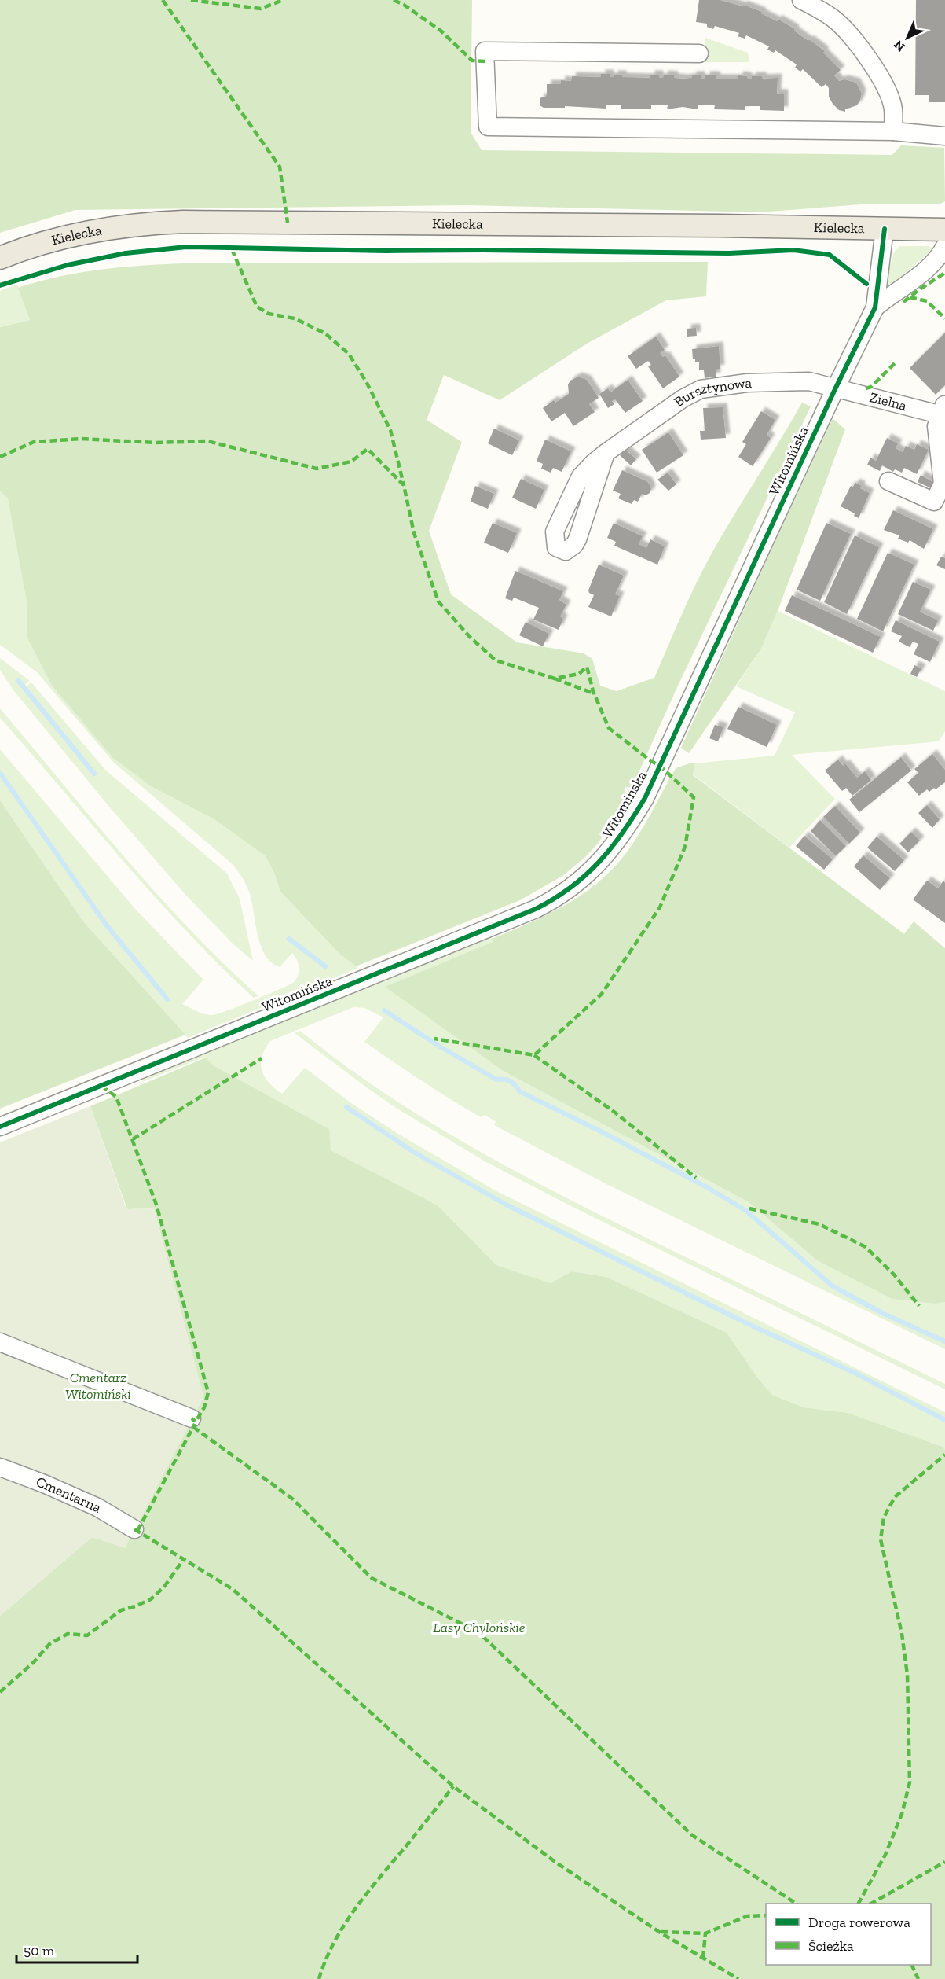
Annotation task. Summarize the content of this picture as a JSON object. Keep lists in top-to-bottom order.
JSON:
{
  "streets": {
    "main road": ["Kielecka"],
    "street": [
      "Bursztynowa",
      "Zielna",
      "Witomińska",
      "Cmentarna"
    ]
  },
  "crossings": [
    ["Kielecka", "Witomińska"],
    ["Bursztynowa", "Zielna"],
    ["Bursztynowa", "Witomińska"],
    ["Zielna", "Witomińska"]
  ],
  "parks": ["Cmentarz Witomiński", "Lasy Chylońskie"],
  "legend": ["Droga rowerowa", "Ścieżka"],
  "scale_bar": "50 m",
  "north": "bottom left"
}
